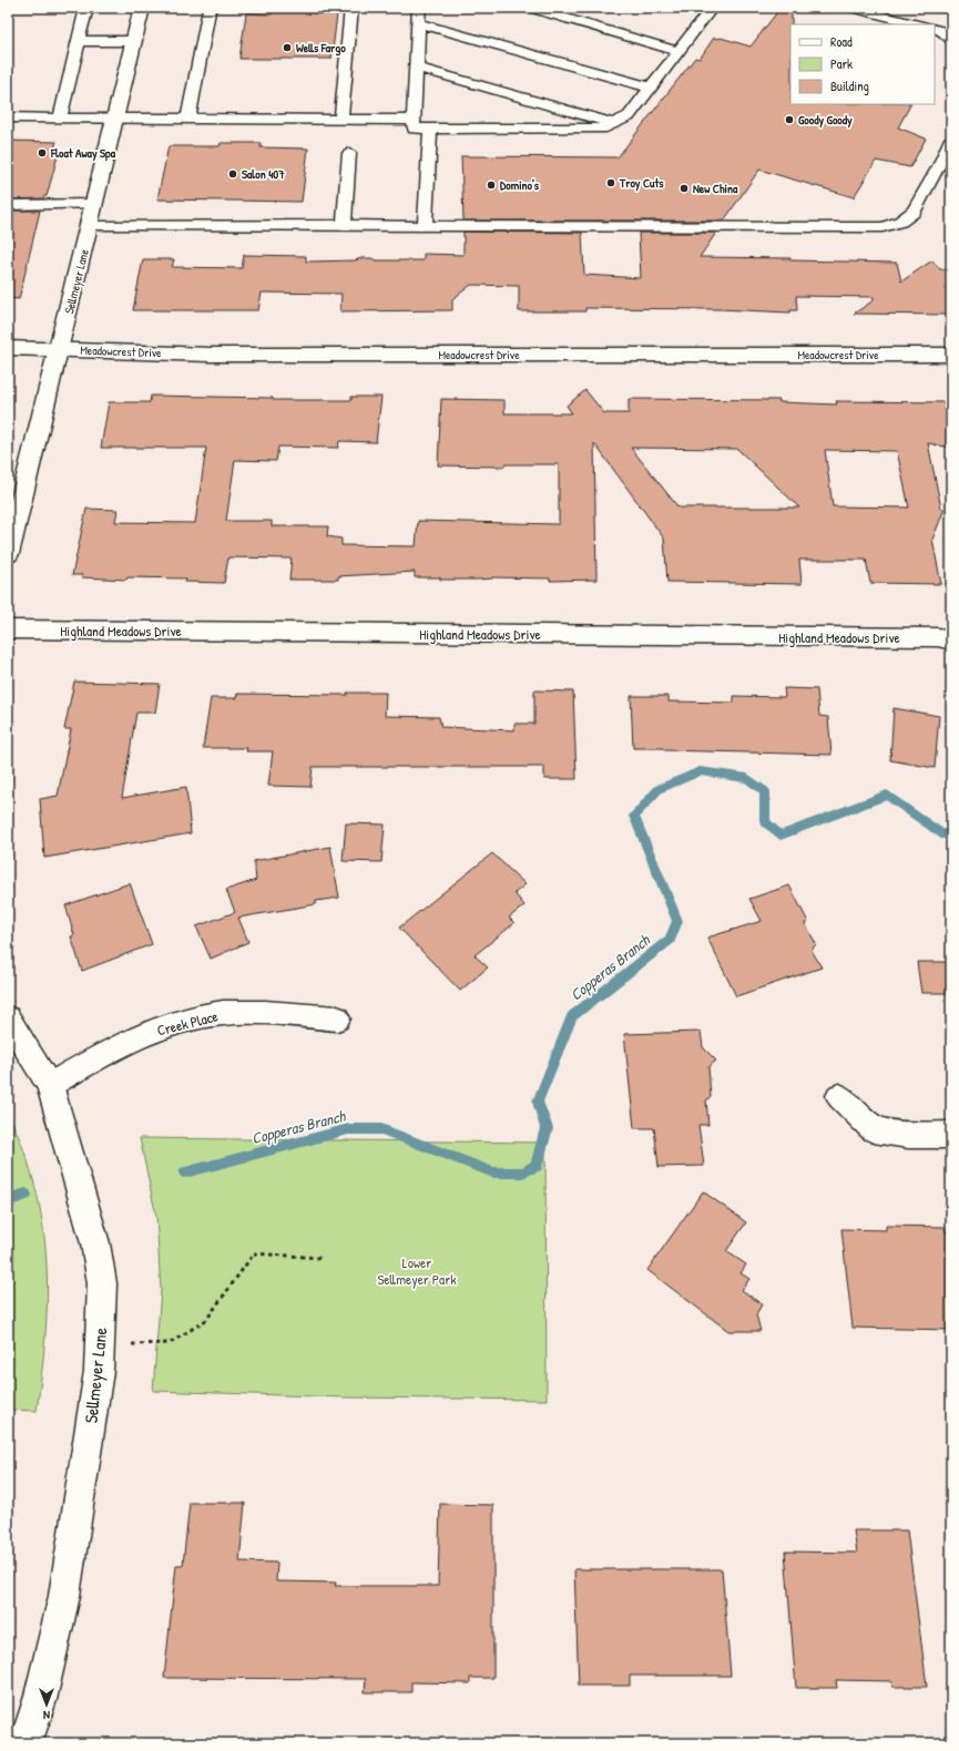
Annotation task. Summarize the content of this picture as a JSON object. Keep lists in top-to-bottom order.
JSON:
{
  "streets": {
    "street": [
      "Sellmeyer Lane",
      "Meadowcrest Drive",
      "Highland Meadows Drive",
      "Creek Place"
    ]
  },
  "crossings": [
    ["Sellmeyer Lane", "Meadowcrest Drive"],
    ["Sellmeyer Lane", "Creek Place"]
  ],
  "water": ["Copperas Branch"],
  "parks": ["Lower Sellmeyer Park"],
  "places": [
    "Wells Fargo",
    "Goody Goody",
    "Float Away Spa",
    "Salon 407",
    "Troy Cuts",
    "Domino's",
    "New China"
  ],
  "legend": ["Road", "Park", "Building"],
  "north": "bottom"
}
